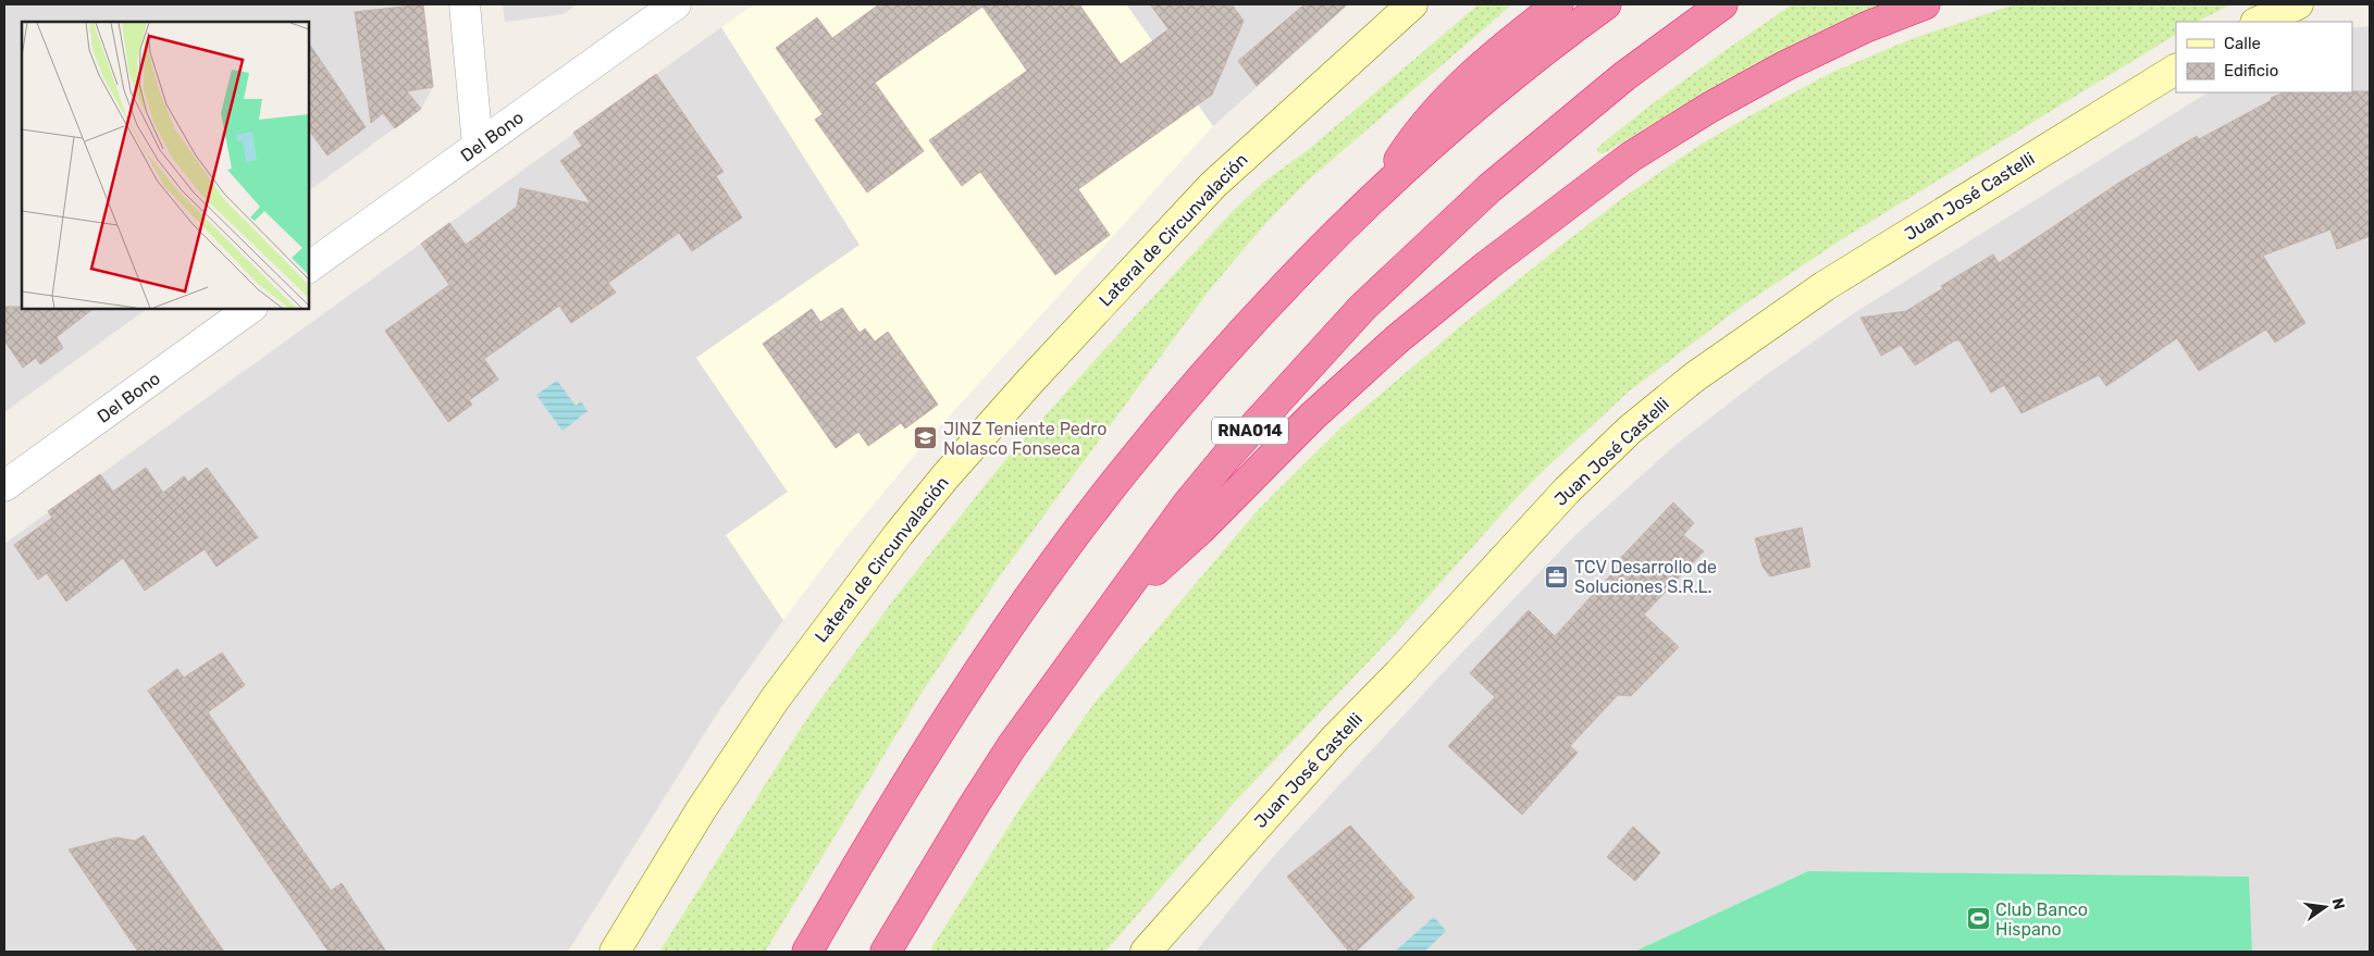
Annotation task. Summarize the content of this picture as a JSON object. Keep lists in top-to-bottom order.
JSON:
{
  "streets": {
    "highway": ["RNA014"],
    "street": ["Del Bono", "Juan José Castelli", "Lateral de Circunvalación"]
  },
  "places": {
    "school or university": ["JINZ Teniente Pedro Nolasco Fonseca"],
    "office": ["TCV Desarrollo de Soluciones S.R.L."],
    "sports": ["Club Banco Hispano"]
  },
  "legend": ["Calle", "Edificio"],
  "north": "right"
}
